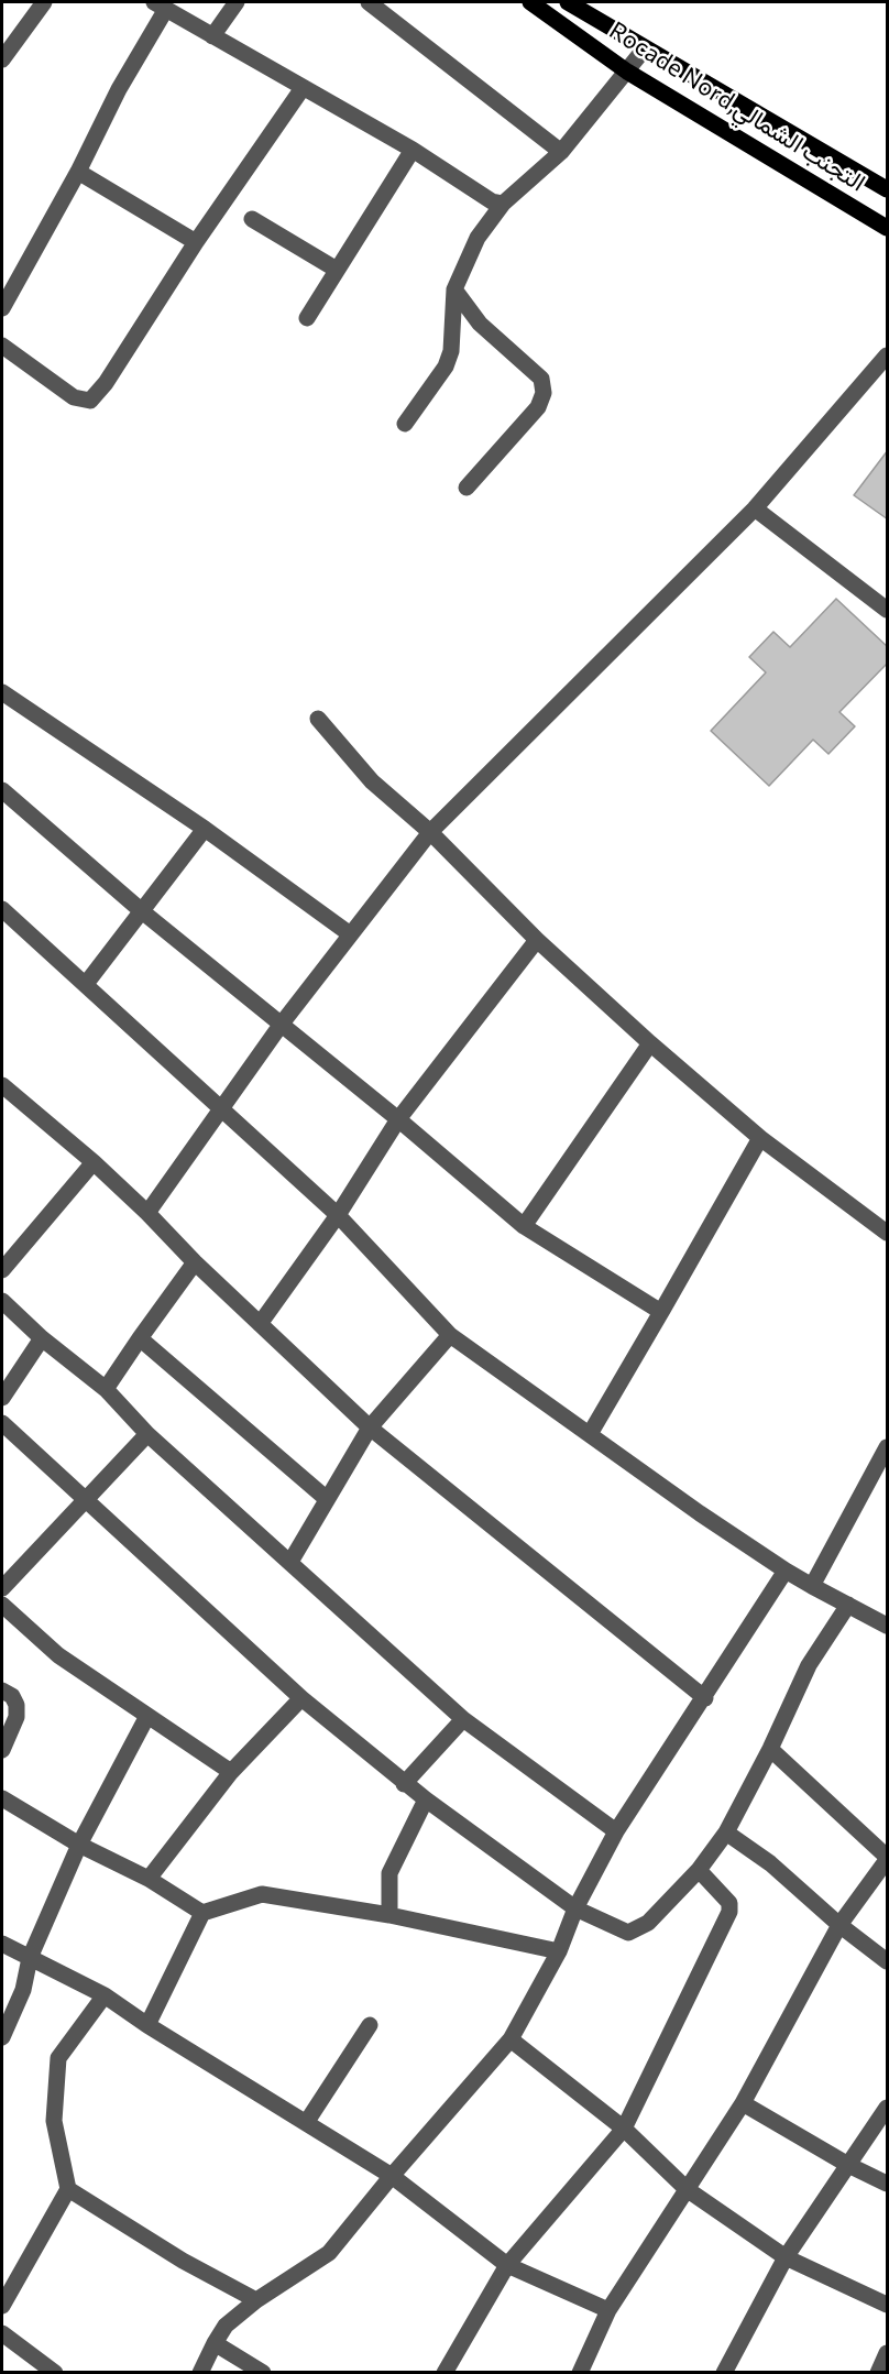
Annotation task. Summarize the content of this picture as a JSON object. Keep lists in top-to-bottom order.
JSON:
{
  "streets": {
    "main road": ["Rocade Nord,التجنب الشمالي"]
  }
}
